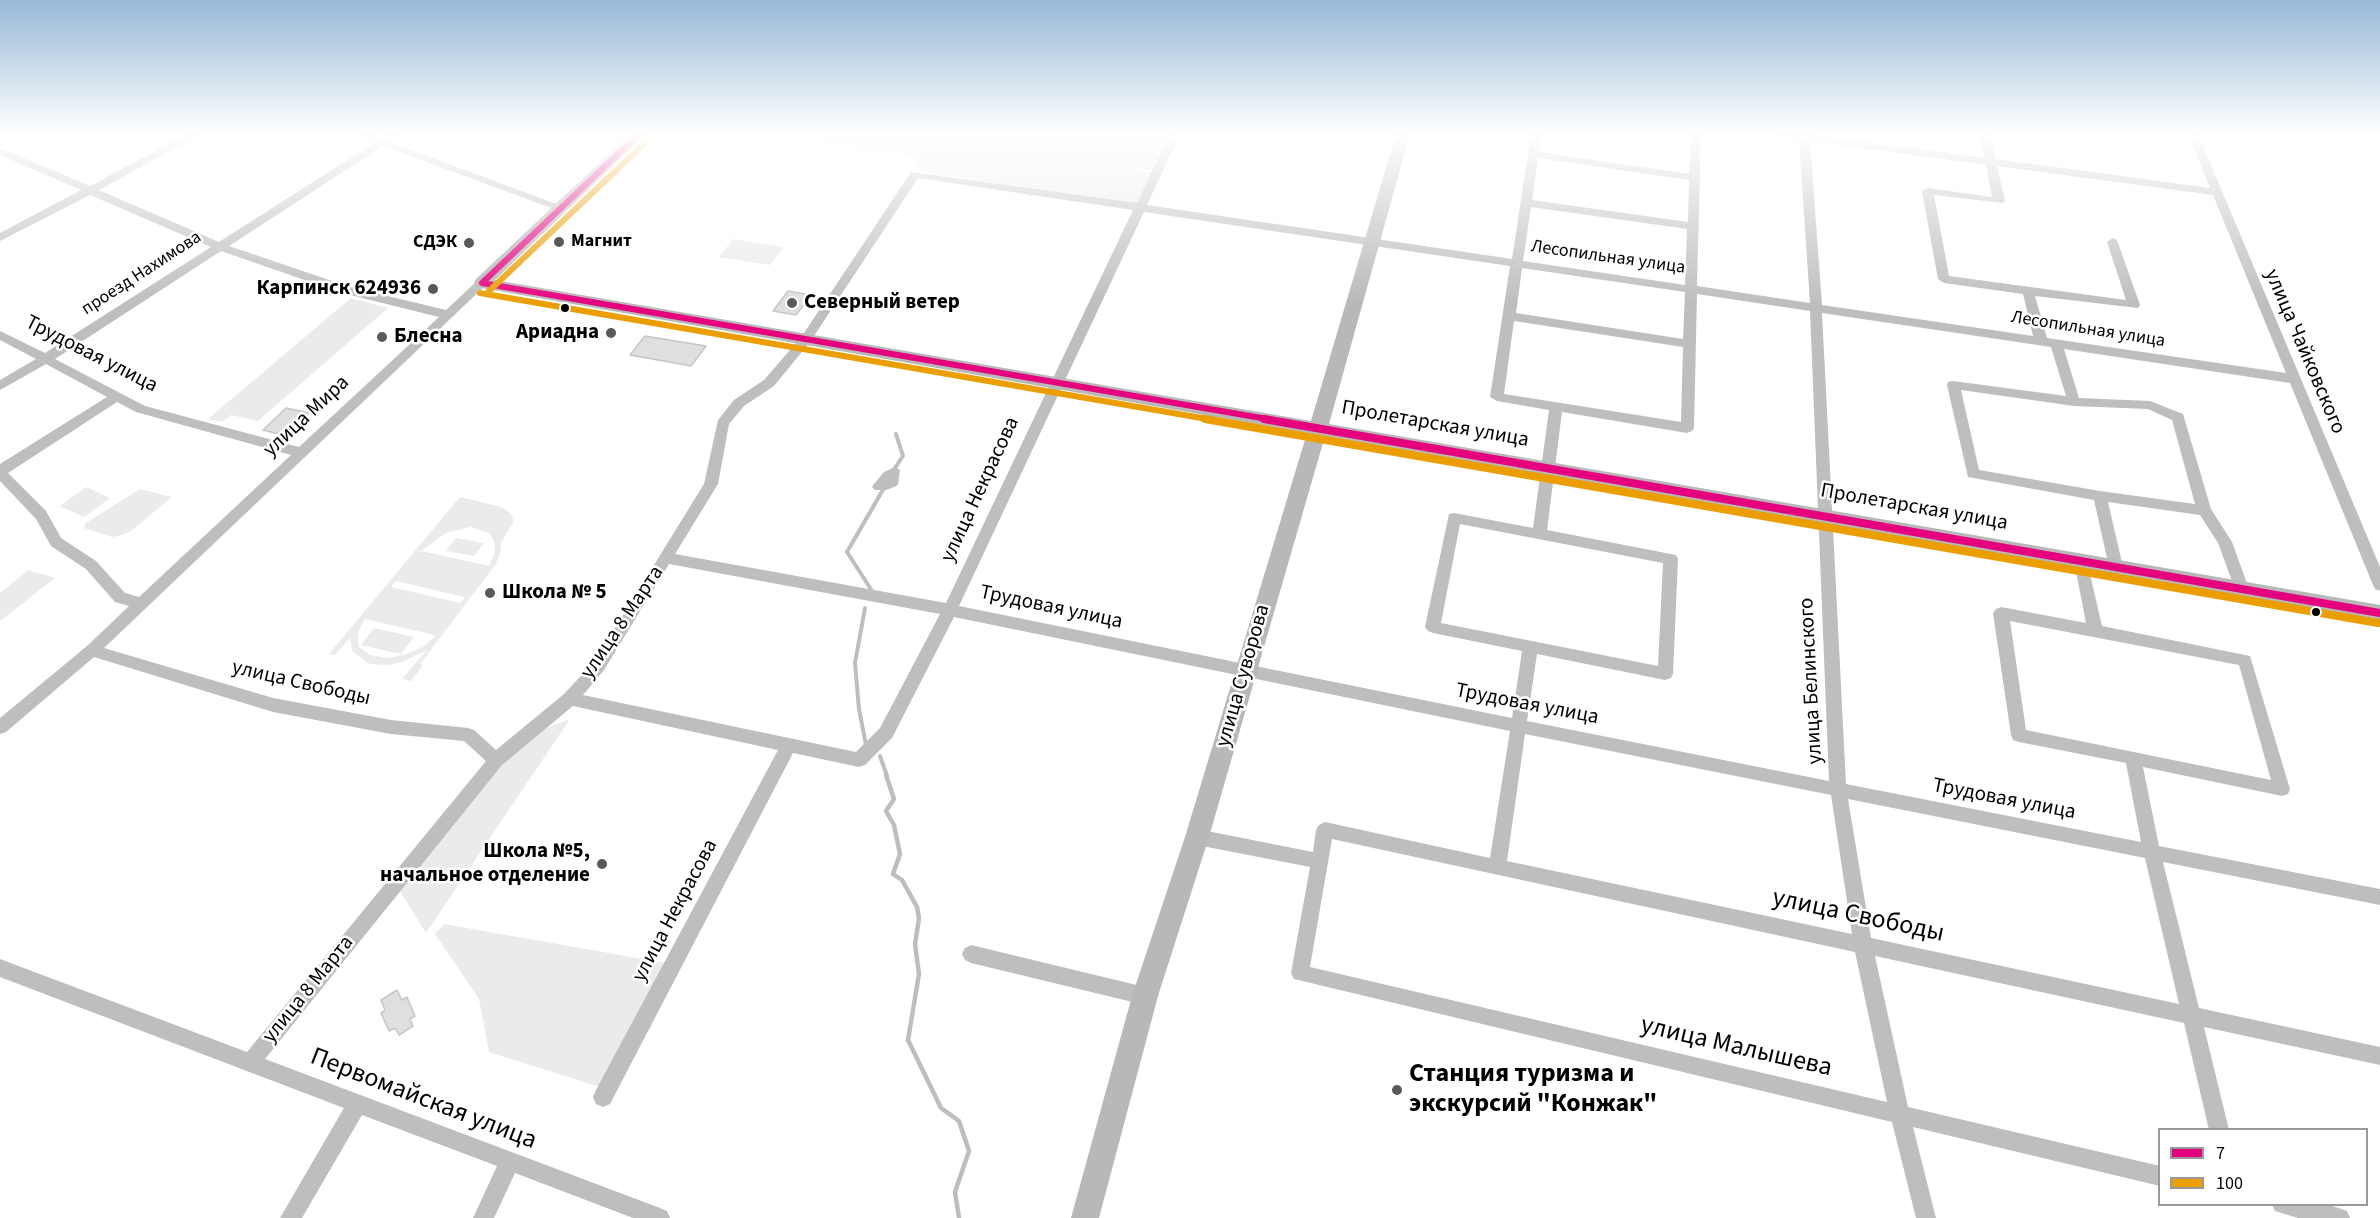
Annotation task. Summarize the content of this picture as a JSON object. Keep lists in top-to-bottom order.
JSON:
{
  "streets": {
    "main road": ["улица Мира", "Пролетарская улица", "улица Суворова"],
    "street": [
      "Лесопильная улица",
      "проезд Нахимова",
      "улица Чайковского",
      "Трудовая улица",
      "улица Некрасова",
      "улица 8 Марта",
      "улица Белинского",
      "улица Свободы",
      "улица Малышева",
      "Первомайская улица"
    ]
  },
  "crossings": [
    ["Лесопильная улица", "улица Чайковского"],
    ["Лесопильная улица", "улица Некрасова"],
    ["Лесопильная улица", "улица Суворова"],
    ["Лесопильная улица", "улица Белинского"],
    ["проезд Нахимова", "Трудовая улица"],
    ["Трудовая улица", "улица Мира"],
    ["Трудовая улица", "улица Некрасова"],
    ["Трудовая улица", "улица 8 Марта"],
    ["Трудовая улица", "улица Суворова"],
    ["Трудовая улица", "улица Белинского"],
    ["улица Мира", "Пролетарская улица"],
    ["улица Мира", "улица Свободы"],
    ["Пролетарская улица", "улица Некрасова"],
    ["Пролетарская улица", "улица 8 Марта"],
    ["Пролетарская улица", "улица Суворова"],
    ["Пролетарская улица", "улица Белинского"],
    ["улица 8 Марта", "улица Свободы"],
    ["улица 8 Марта", "Первомайская улица"],
    ["улица Белинского", "улица Свободы"],
    ["улица Белинского", "улица Малышева"],
    ["улица Свободы", "улица Малышева"]
  ],
  "places": [
    "Магнит",
    "СДЭК",
    "Карпинск 624936",
    "Северный ветер",
    "Ариадна",
    "Блесна",
    "Школа № 5",
    "Школа №5, начальное отделение",
    "Станция туризма и экскурсий \"Конжак\""
  ],
  "lines": ["transit line 7", "transit line 100"],
  "legend": ["7", "100"]
}
